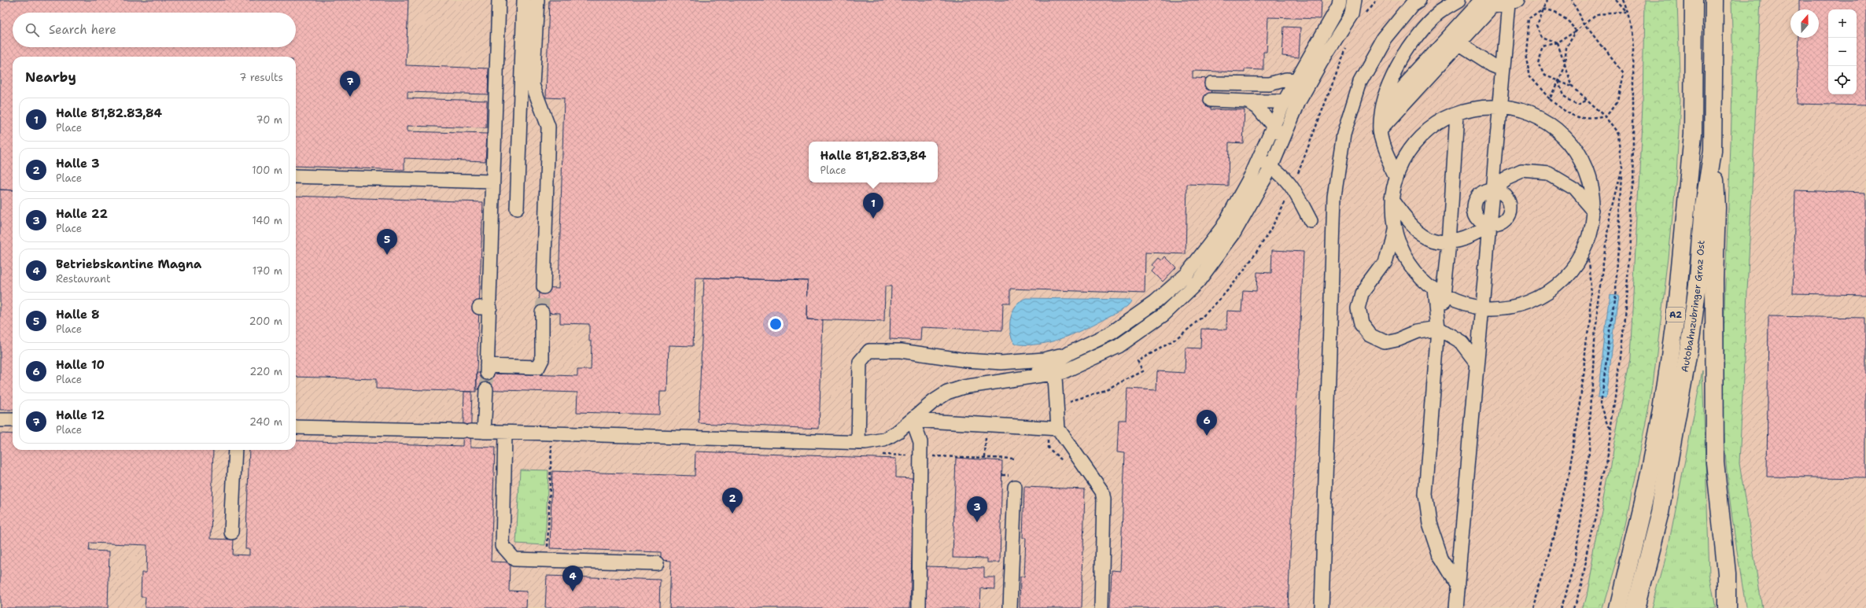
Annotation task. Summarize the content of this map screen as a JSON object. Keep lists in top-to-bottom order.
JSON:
{
  "streets": {
    "highway": ["Autobahnzubringer Graz Ost", "A2"]
  },
  "north": "top",
  "page": {
    "map_buttons": ["+", "−"],
    "search": "Search here",
    "heading": ["Nearby", "7 results"],
    "pins": [
      "7",
      "1",
      "5",
      "6",
      "2",
      "3",
      "4"
    ],
    "list": [
      {
        "mark": "1",
        "name": "Halle 81,82.83,84",
        "note": "Place",
        "value": "70 m"
      },
      {
        "mark": "2",
        "name": "Halle 3",
        "note": "Place",
        "value": "100 m"
      },
      {
        "mark": "3",
        "name": "Halle 22",
        "note": "Place",
        "value": "140 m"
      },
      {
        "mark": "4",
        "name": "Betriebskantine Magna",
        "note": "Restaurant",
        "value": "170 m"
      },
      {
        "mark": "5",
        "name": "Halle 8",
        "note": "Place",
        "value": "200 m"
      },
      {
        "mark": "6",
        "name": "Halle 10",
        "note": "Place",
        "value": "220 m"
      },
      {
        "mark": "7",
        "name": "Halle 12",
        "note": "Place",
        "value": "240 m"
      }
    ],
    "popup": ["Halle 81,82.83,84", "Place"]
  }
}
